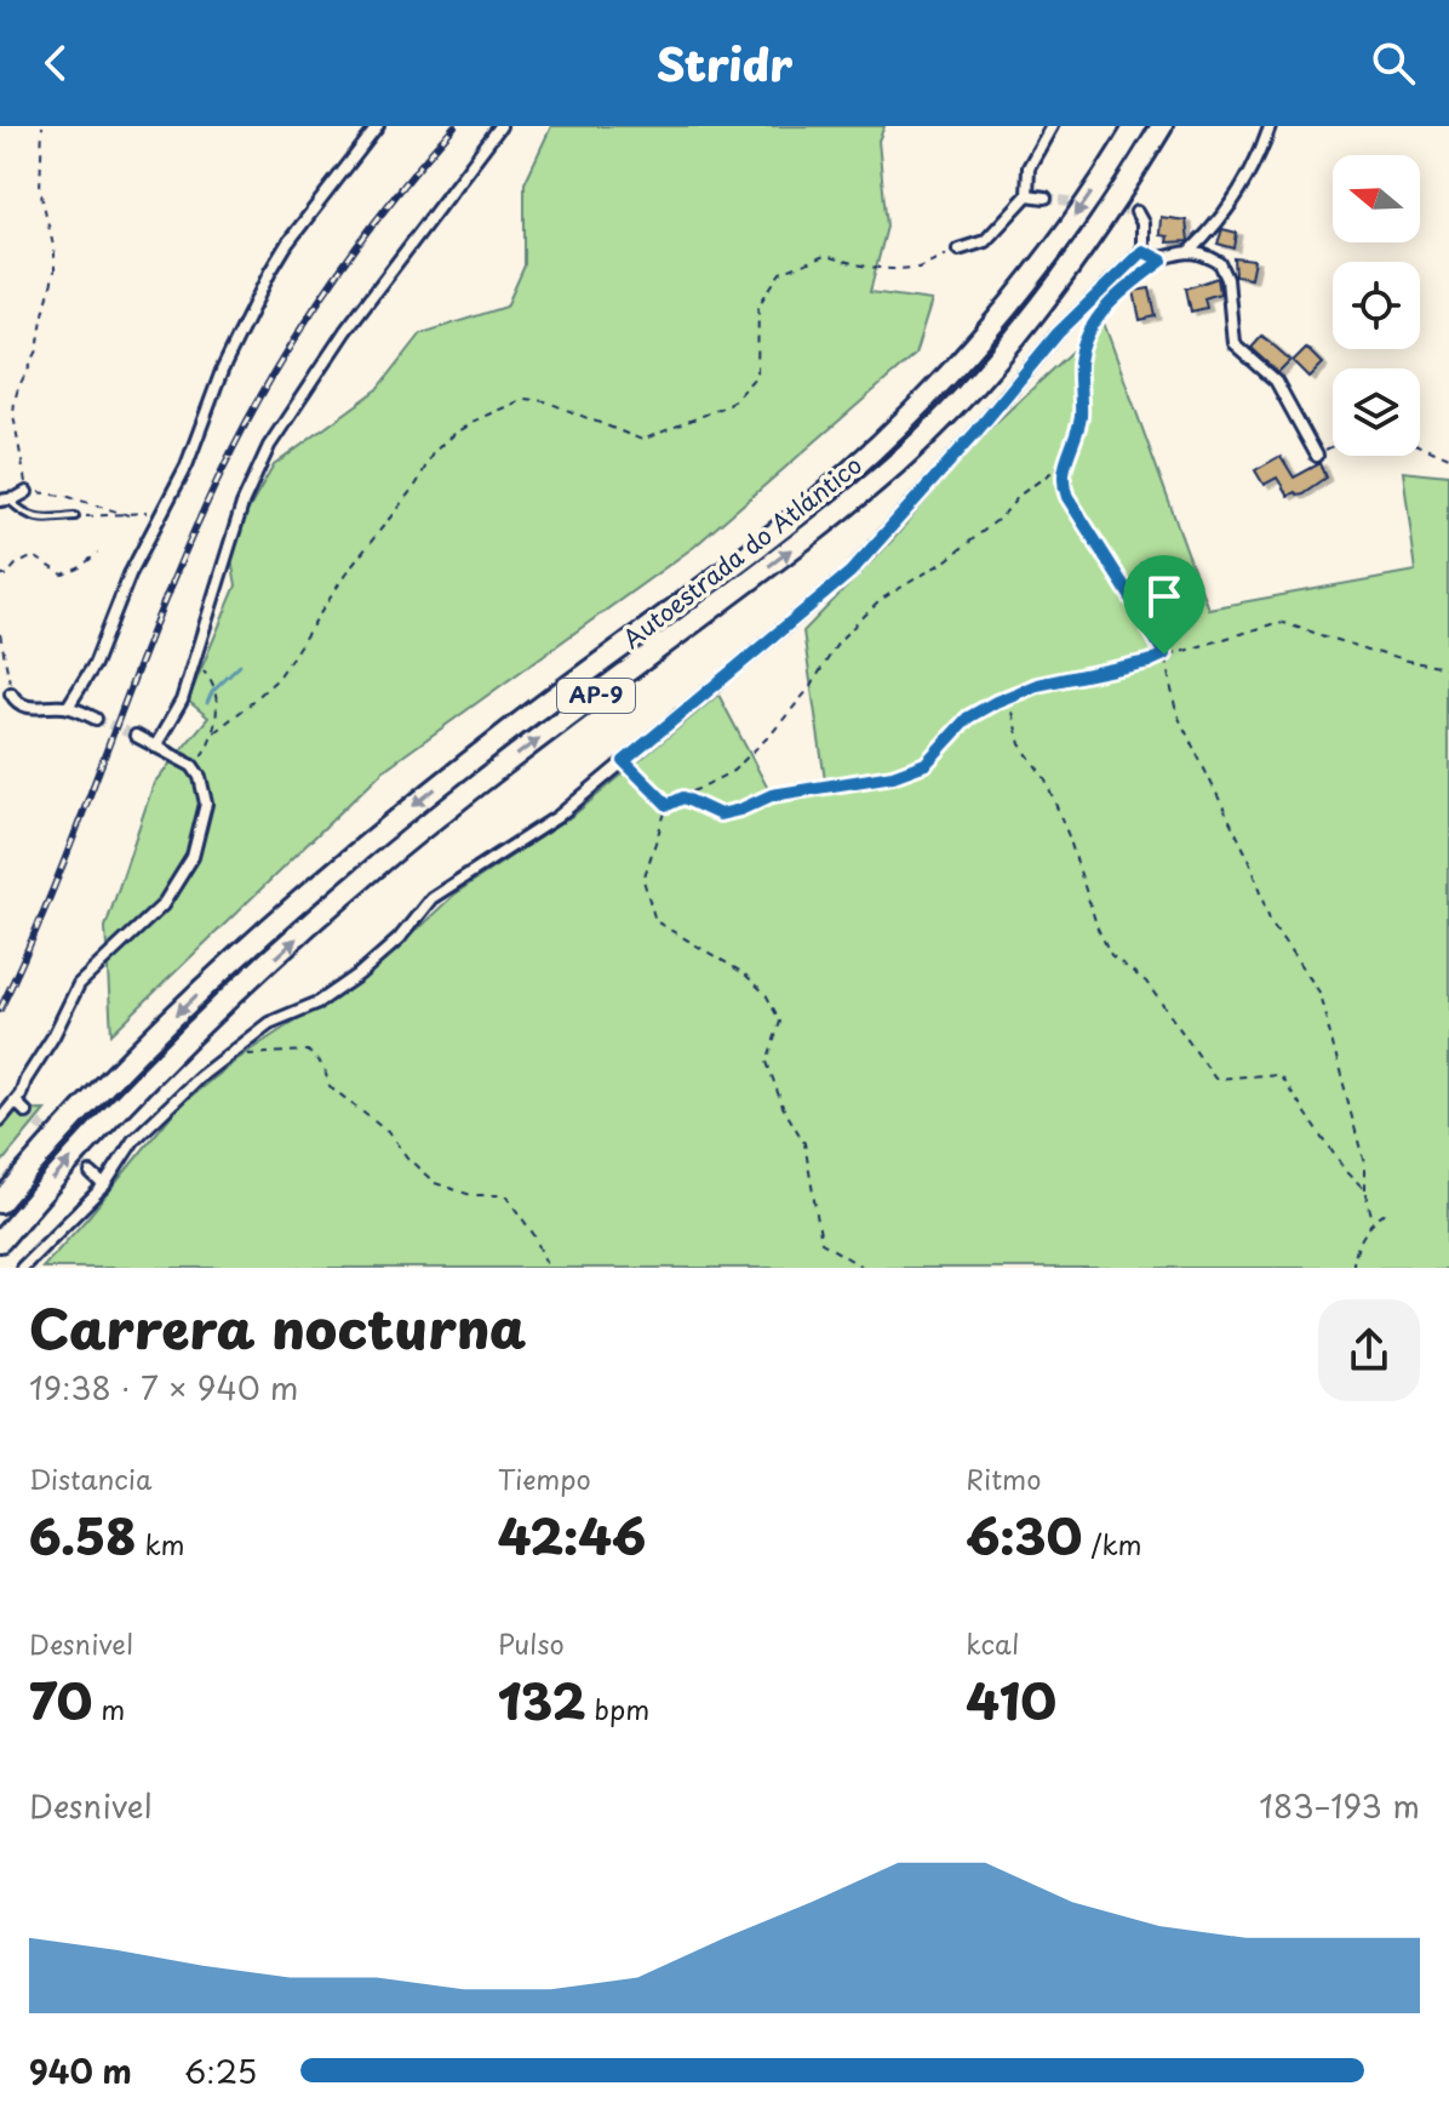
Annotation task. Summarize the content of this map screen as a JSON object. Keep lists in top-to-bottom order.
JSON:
{
  "streets": {
    "highway": ["Autoestrada do Atlántico", "AP-9"]
  },
  "north": "left",
  "page": {
    "header": "Stridr",
    "heading": ["Carrera nocturna", "19:38 · 7 × 940 m"],
    "stats": [
      ["Distancia", "6.58 km"],
      ["Tiempo", "42:46"],
      ["Ritmo", "6:30 /km"],
      ["Desnivel", "70 m"],
      ["Pulso", "132 bpm"],
      ["kcal", "410"]
    ],
    "chart": ["Desnivel", "183–193 m"],
    "list": [
      {
        "name": "940 m",
        "note": "6:25"
      }
    ]
  }
}
